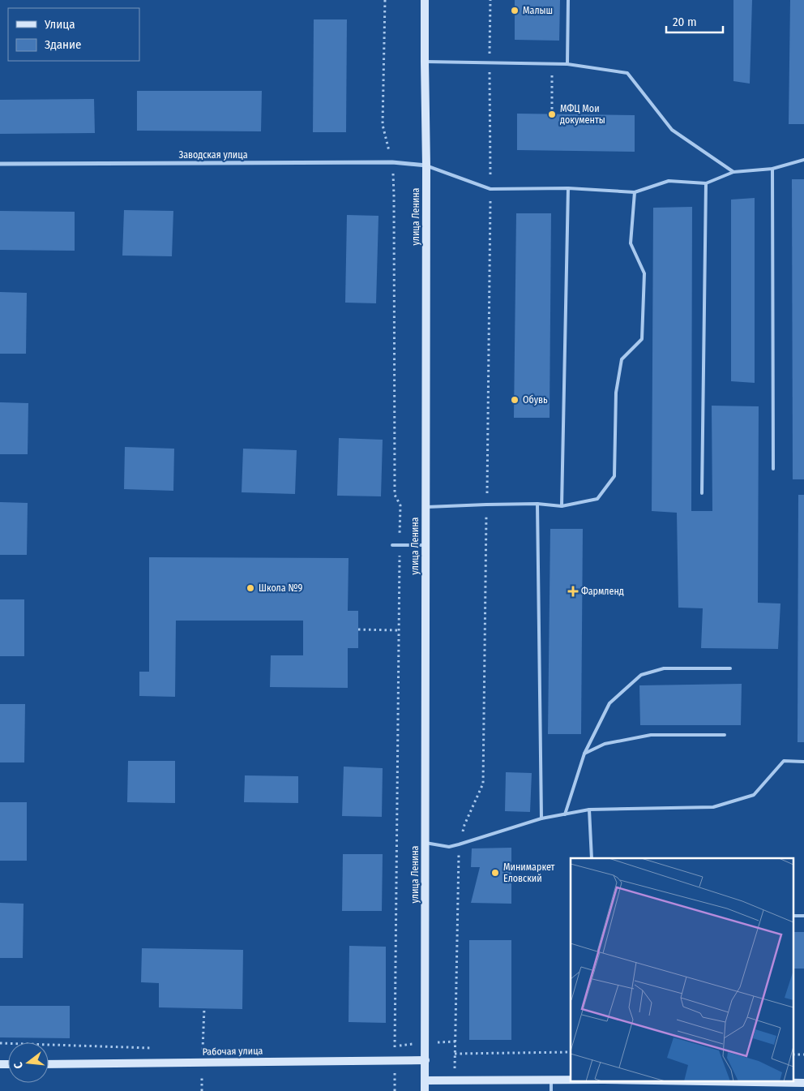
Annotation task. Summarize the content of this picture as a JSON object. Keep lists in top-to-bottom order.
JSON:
{
  "streets": {
    "street": ["Заводская улица", "улица Ленина", "Рабочая улица"]
  },
  "crossings": [
    ["Заводская улица", "улица Ленина"],
    ["улица Ленина", "Рабочая улица"]
  ],
  "places": {
    "other": [
      "Малыш",
      "МФЦ Мои документы",
      "Обувь",
      "Школа №9",
      "Минимаркет Еловский"
    ],
    "health": ["Фармленд"]
  },
  "legend": ["Улица", "Здание"],
  "scale_bar": "20 m",
  "north": "left"
}
